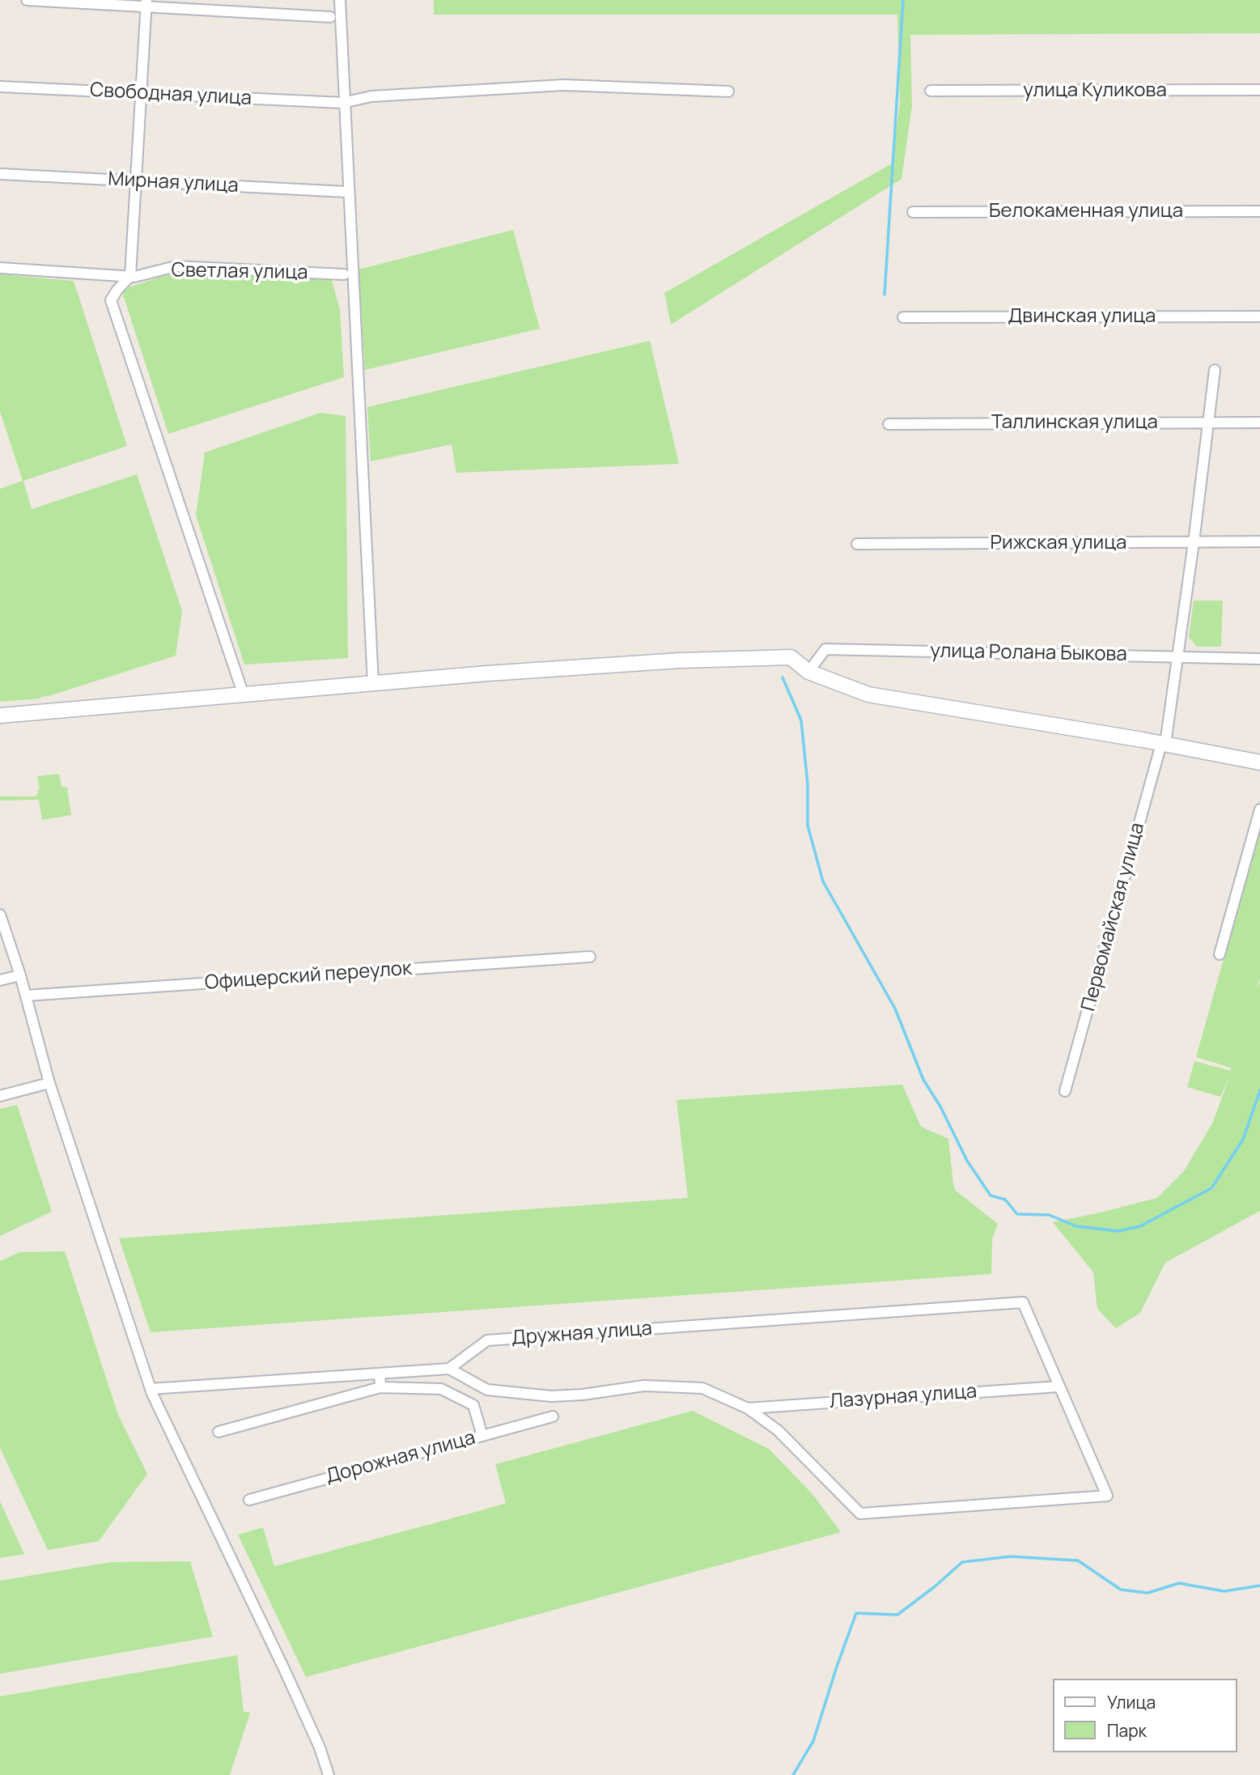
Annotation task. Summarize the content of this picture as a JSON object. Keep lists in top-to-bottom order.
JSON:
{
  "streets": {
    "street": [
      "улица Куликова",
      "Свободная улица",
      "Мирная улица",
      "Белокаменная улица",
      "Светлая улица",
      "Двинская улица",
      "Таллинская улица",
      "Рижская улица",
      "улица Ролана Быкова",
      "Первомайская улица",
      "Офицерский переулок",
      "Дружная улица",
      "Лазурная улица",
      "Дорожная улица"
    ]
  },
  "crossings": [
    ["Таллинская улица", "Первомайская улица"],
    ["Рижская улица", "Первомайская улица"],
    ["улица Ролана Быкова", "Первомайская улица"],
    ["Дружная улица", "Лазурная улица"]
  ],
  "legend": ["Улица", "Парк"]
}
